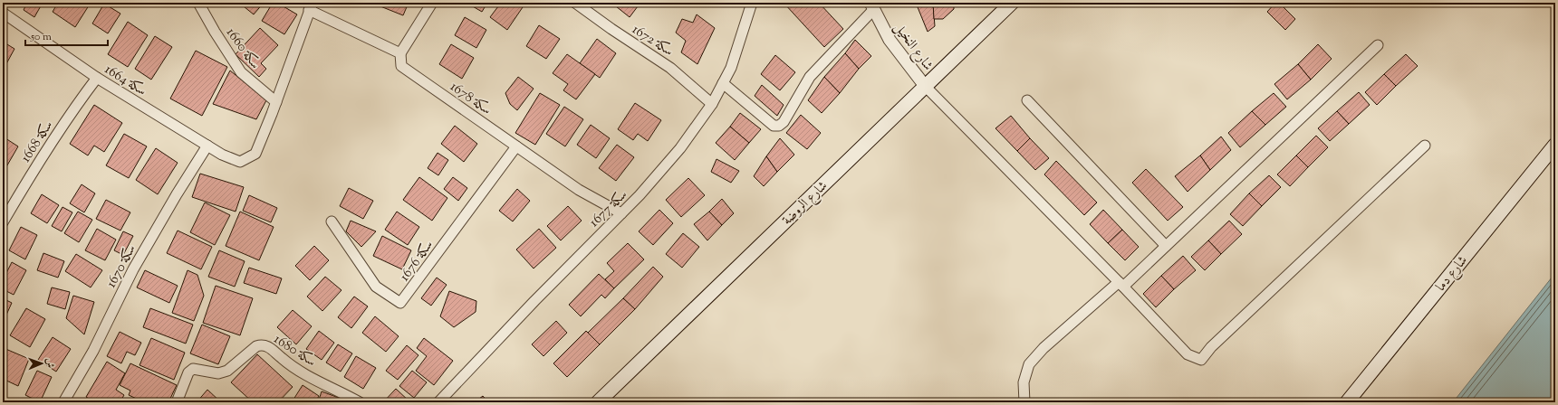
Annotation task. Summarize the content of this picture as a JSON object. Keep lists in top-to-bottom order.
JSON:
{
  "streets": {
    "main road": ["شارع الروضة", "شارع دما"],
    "street": [
      "سكة 1672",
      "شارع النخيل",
      "سكة 1660",
      "سكة 1664",
      "سكة 1678",
      "سكة 1668",
      "سكة 1677",
      "سكة 1676",
      "سكة 1670",
      "سكة 1680"
    ]
  },
  "crossings": [
    ["سكة 1672", "سكة 1677"],
    ["شارع النخيل", "شارع الروضة"],
    ["سكة 1660", "سكة 1664"],
    ["سكة 1664", "سكة 1668"],
    ["سكة 1664", "سكة 1670"],
    ["سكة 1678", "سكة 1677"],
    ["سكة 1678", "سكة 1676"]
  ],
  "scale_bar": "50 m",
  "north": "right"
}
